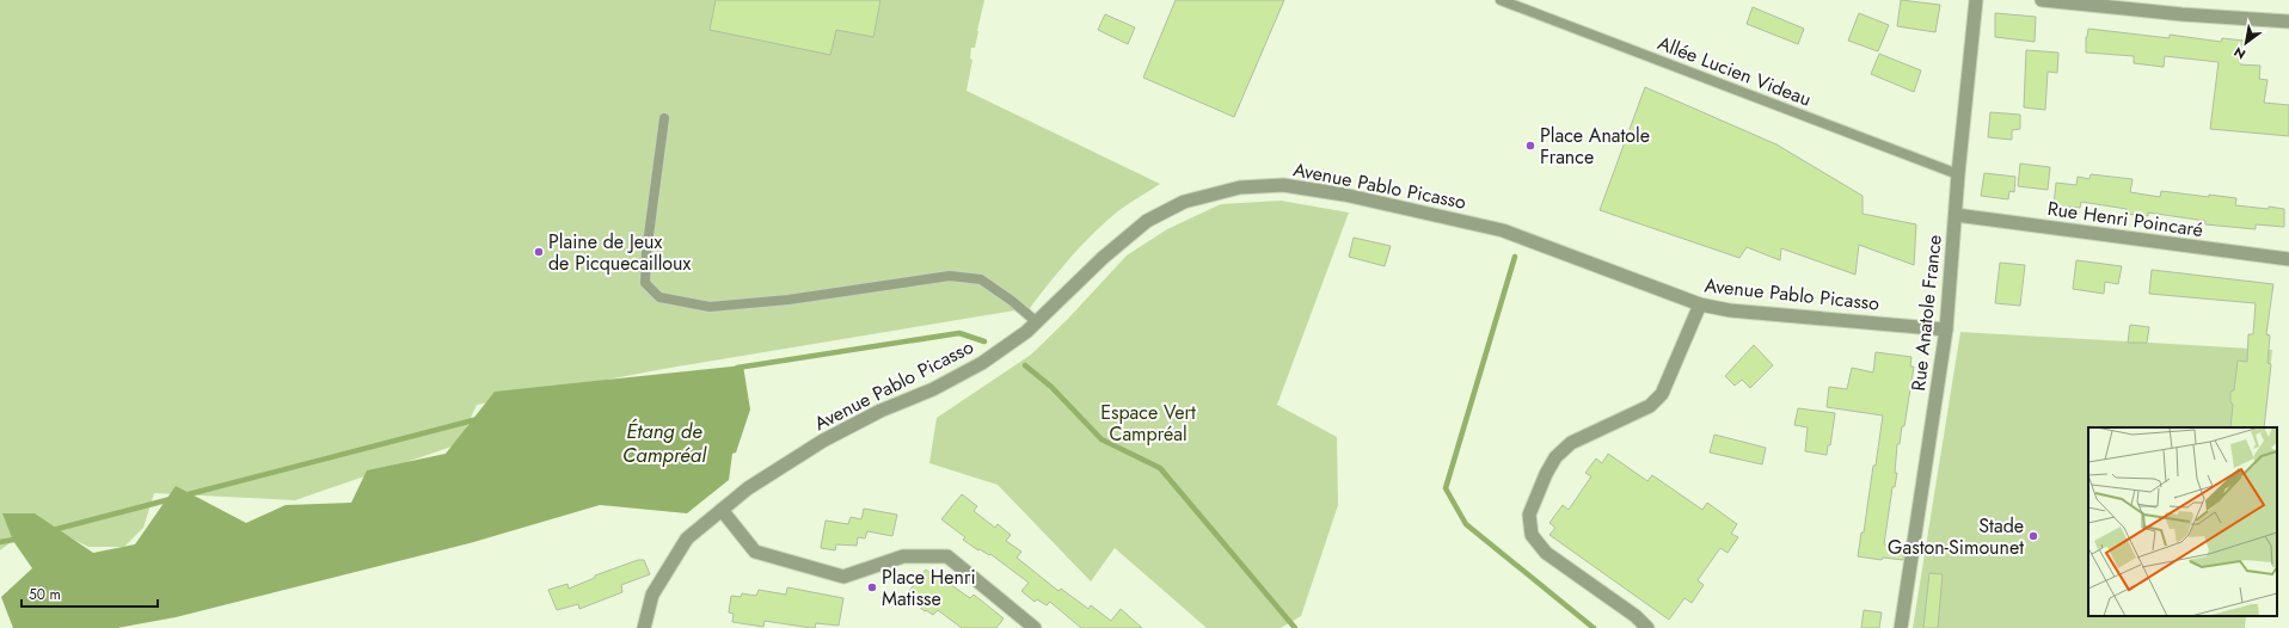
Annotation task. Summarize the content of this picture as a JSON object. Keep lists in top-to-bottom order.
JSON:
{
  "streets": {
    "street": ["Avenue Pablo Picasso", "Rue Henri Poincaré", "Rue Anatole France"],
    "lane": ["Allée Lucien Videau"]
  },
  "crossings": [
    ["Allée Lucien Videau", "Rue Anatole France"],
    ["Avenue Pablo Picasso", "Rue Anatole France"],
    ["Rue Henri Poincaré", "Rue Anatole France"]
  ],
  "water": ["Étang de Campréal"],
  "parks": ["Espace Vert Campréal"],
  "places": [
    "Place Anatole France",
    "Plaine de Jeux de Picquecailloux",
    "Stade Gaston-Simounet",
    "Place Henri Matisse"
  ],
  "scale_bar": "50 m",
  "north": "bottom left"
}
